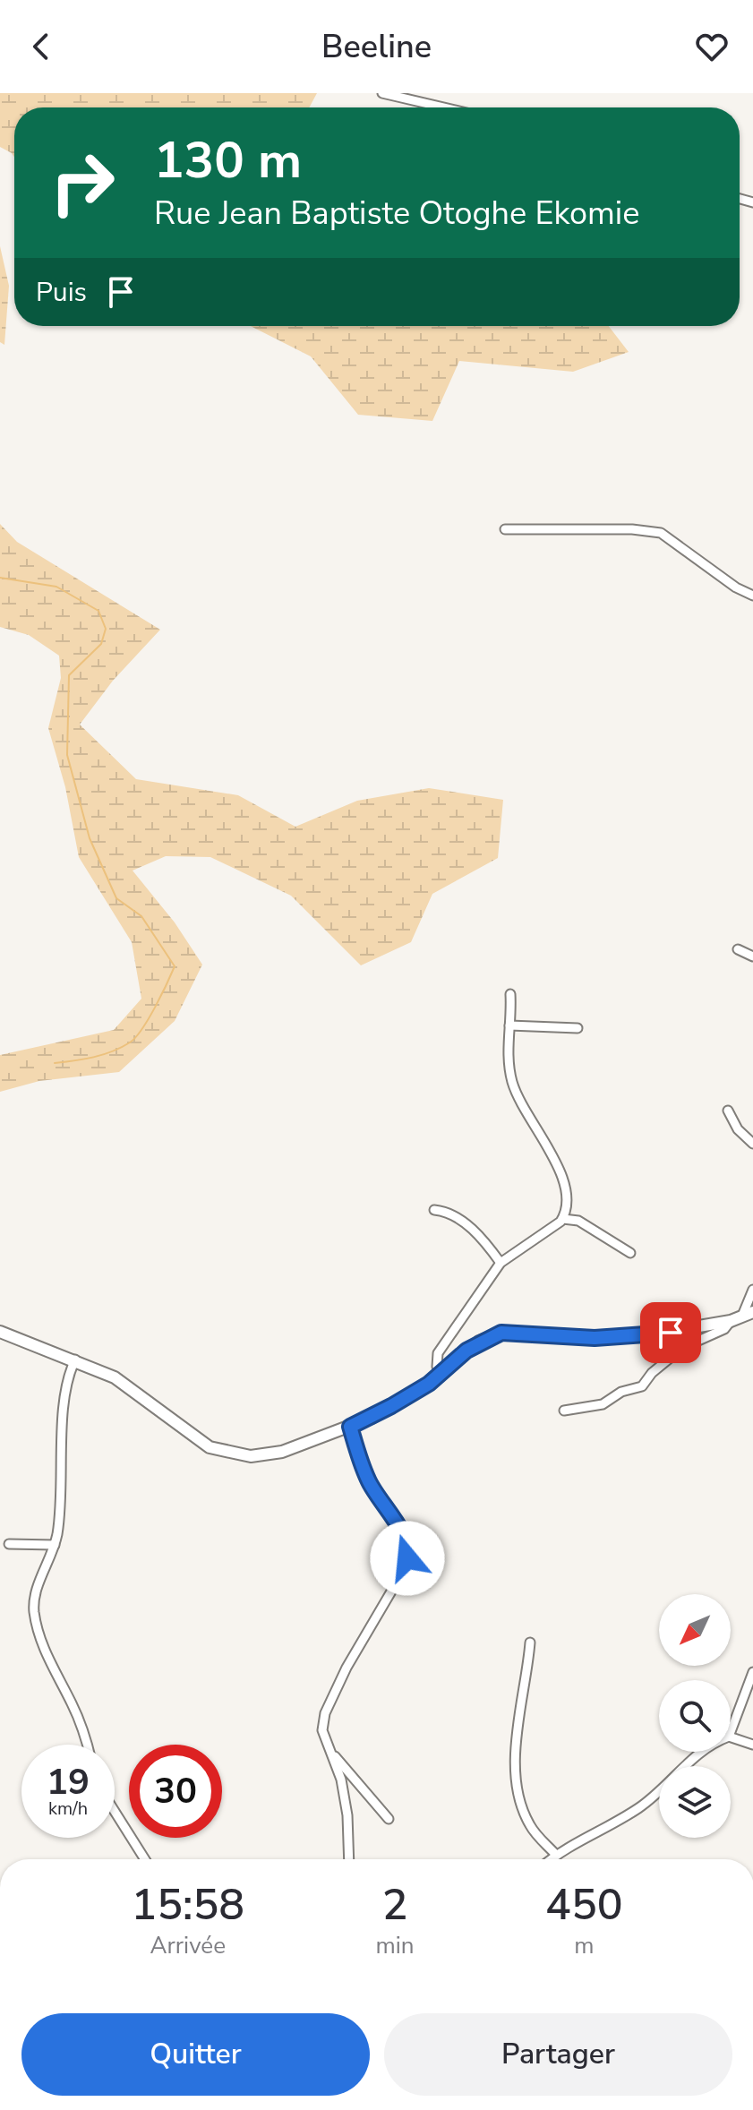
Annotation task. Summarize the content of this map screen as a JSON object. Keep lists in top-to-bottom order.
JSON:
{
  "north": "bottom left",
  "page": {
    "header": "Beeline",
    "turn": ["130 m", "Rue Jean Baptiste Otoghe Ekomie"],
    "then": "Puis",
    "speed": "19 km/h",
    "limit": "30",
    "eta": [
      "15:58",
      "Arrivée",
      "2",
      "min",
      "450",
      "m"
    ],
    "buttons": ["Quitter", "Partager"]
  }
}
